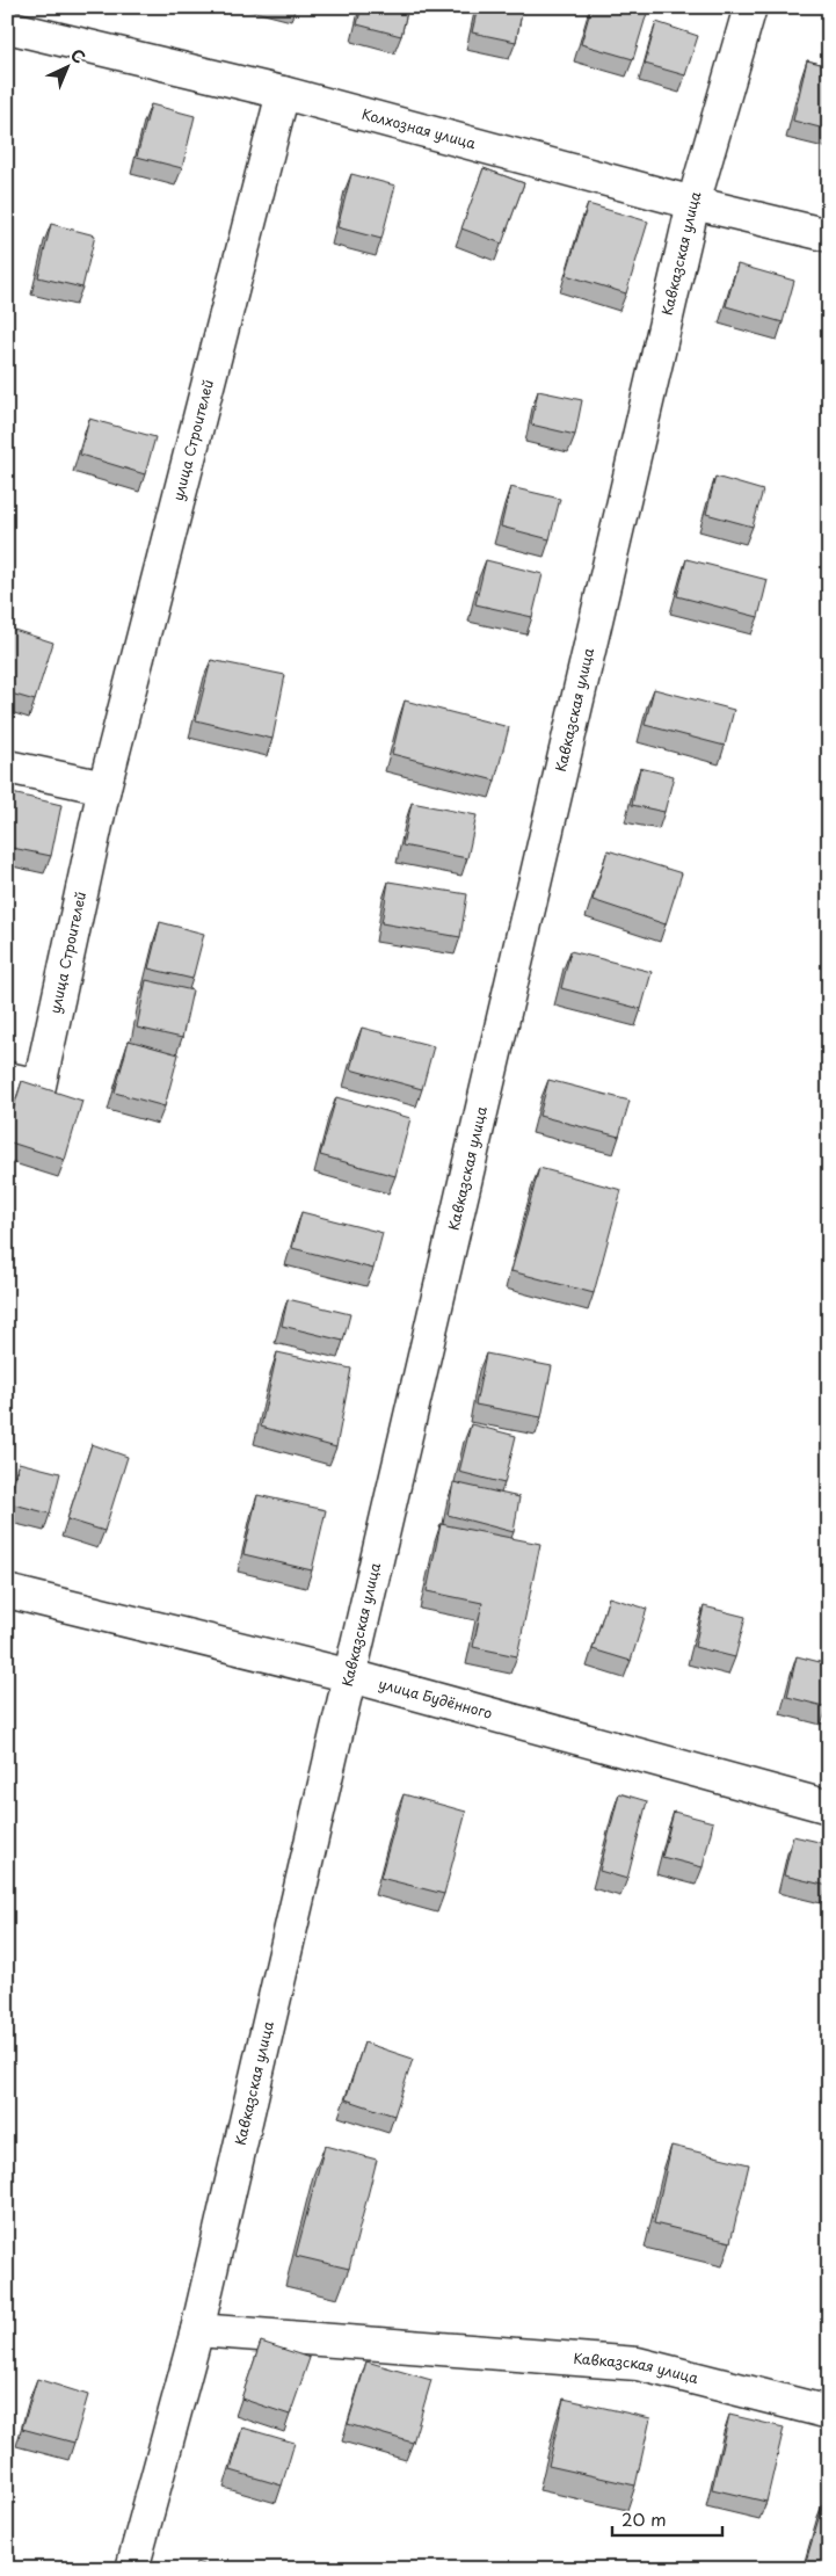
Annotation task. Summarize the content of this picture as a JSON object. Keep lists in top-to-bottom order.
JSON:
{
  "streets": {
    "street": [
      "Колхозная улица",
      "Кавказская улица",
      "улица Строителей",
      "улица Будённого"
    ]
  },
  "crossings": [
    ["Колхозная улица", "Кавказская улица"],
    ["Колхозная улица", "улица Строителей"],
    ["Кавказская улица", "улица Будённого"]
  ],
  "scale_bar": "20 m",
  "north": "top right"
}
